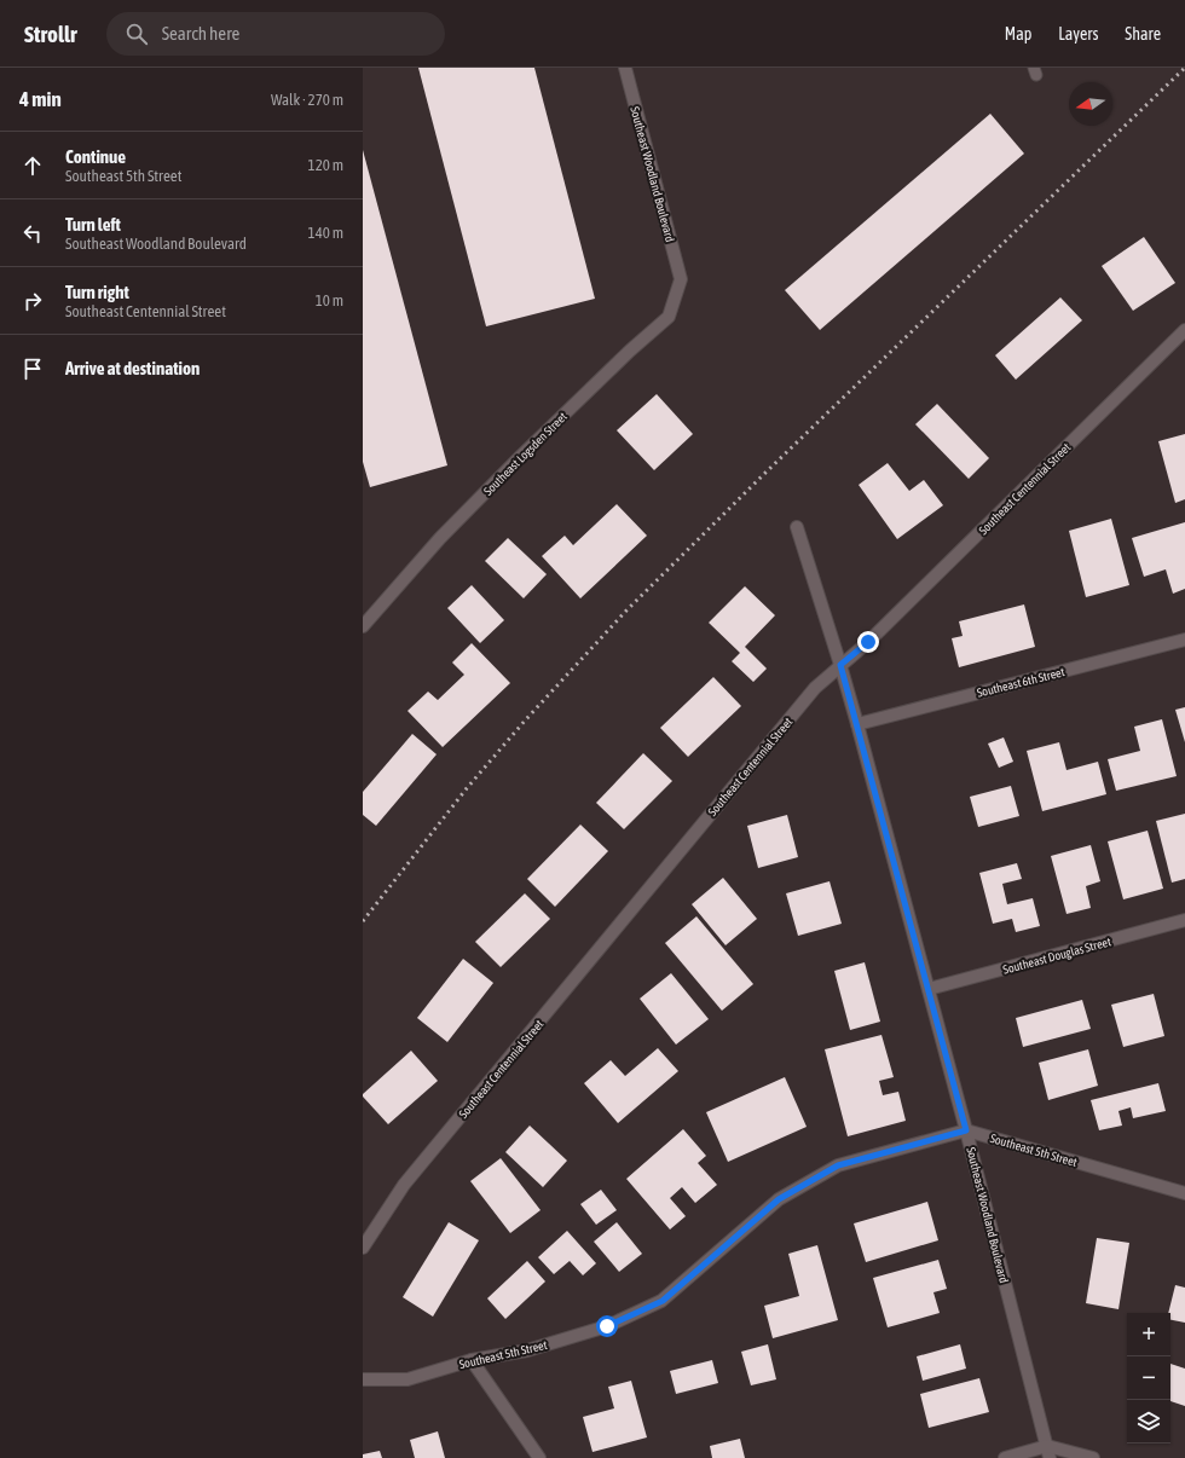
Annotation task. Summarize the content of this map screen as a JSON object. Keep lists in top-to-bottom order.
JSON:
{
  "streets": {
    "street": [
      "Southeast Woodland Boulevard",
      "Southeast Logsden Street",
      "Southeast Centennial Street",
      "Southeast 6th Street",
      "Southeast Douglas Street",
      "Southeast 5th Street"
    ]
  },
  "crossings": [
    ["Southeast Woodland Boulevard", "Southeast Logsden Street"],
    ["Southeast Woodland Boulevard", "Southeast Centennial Street"],
    ["Southeast Woodland Boulevard", "Southeast 6th Street"],
    ["Southeast Woodland Boulevard", "Southeast Douglas Street"],
    ["Southeast Woodland Boulevard", "Southeast 5th Street"]
  ],
  "north": "left",
  "page": {
    "header": "Strollr",
    "search": "Search here",
    "nav": ["Map", "Layers", "Share"],
    "heading": ["4 min", "Walk · 270 m"],
    "list": [
      ["Continue", "Southeast 5th Street", "120 m"],
      ["Turn left", "Southeast Woodland Boulevard", "140 m"],
      ["Turn right", "Southeast Centennial Street", "10 m"],
      "Arrive at destination"
    ],
    "map_buttons": ["+", "−"]
  }
}
